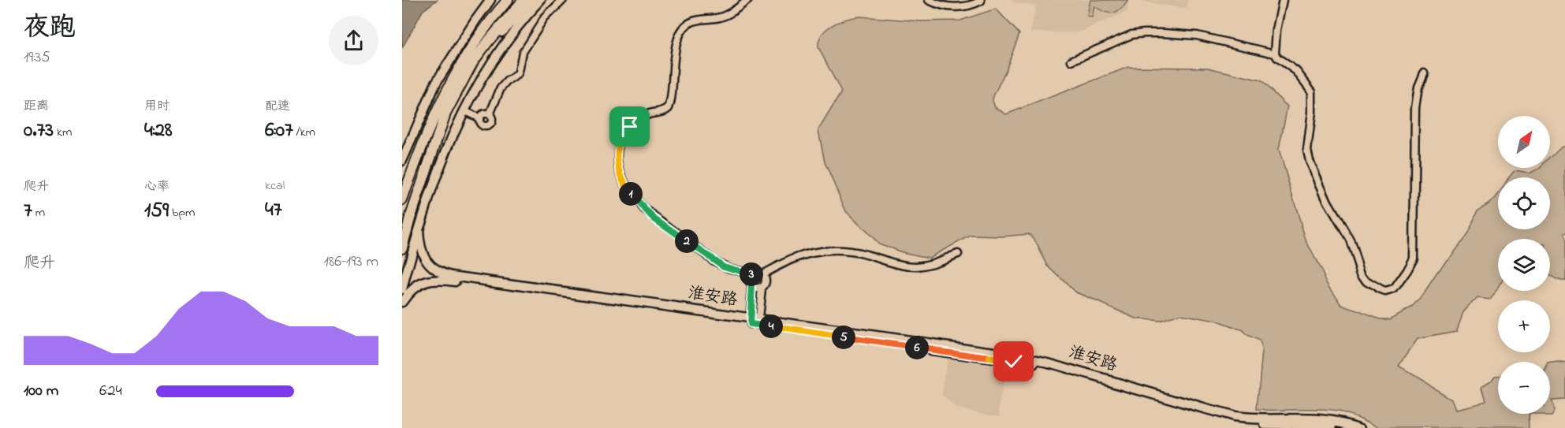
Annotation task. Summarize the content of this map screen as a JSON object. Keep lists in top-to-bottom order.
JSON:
{
  "streets": {
    "main road": ["淮安路"]
  },
  "north": "top right",
  "page": {
    "heading": ["夜跑", "19:35"],
    "stats": [
      ["距离", "0.73 km"],
      ["用时", "4:28"],
      ["配速", "6:07 /km"],
      ["爬升", "7 m"],
      ["心率", "159 bpm"],
      ["kcal", "47"]
    ],
    "map_buttons": ["+", "−"],
    "pins": [
      "1",
      "2",
      "3",
      "4",
      "5",
      "6"
    ],
    "chart": ["爬升", "186–193 m"],
    "list": [
      {
        "name": "100 m",
        "note": "6:24"
      }
    ]
  }
}
